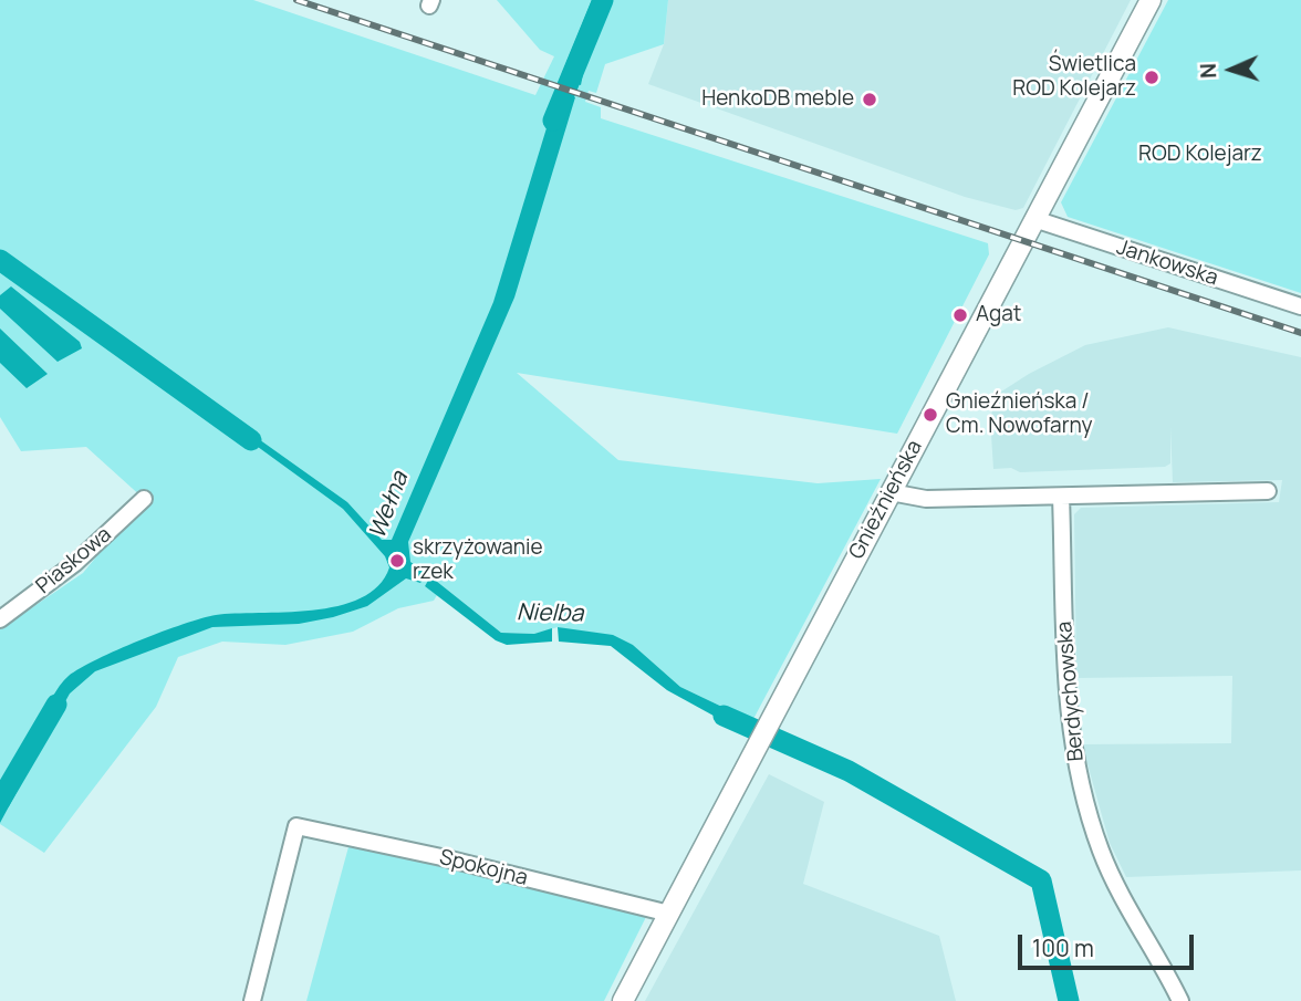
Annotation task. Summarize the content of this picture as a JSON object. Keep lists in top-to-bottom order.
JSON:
{
  "streets": {
    "main road": ["Gnieźnieńska"],
    "street": [
      "Jankowska",
      "Piaskowa",
      "Berdychowska",
      "Spokojna"
    ]
  },
  "crossings": [
    ["Jankowska", "Gnieźnieńska"],
    ["Gnieźnieńska", "Spokojna"]
  ],
  "water": ["Wełna", "Nielba"],
  "parks": ["ROD Kolejarz"],
  "places": [
    "Świetlica ROD Kolejarz",
    "HenkoDB meble",
    "Agat",
    "Gnieźnieńska / Cm. Nowofarny",
    "skrzyżowanie rzek"
  ],
  "scale_bar": "100 m",
  "north": "left"
}
